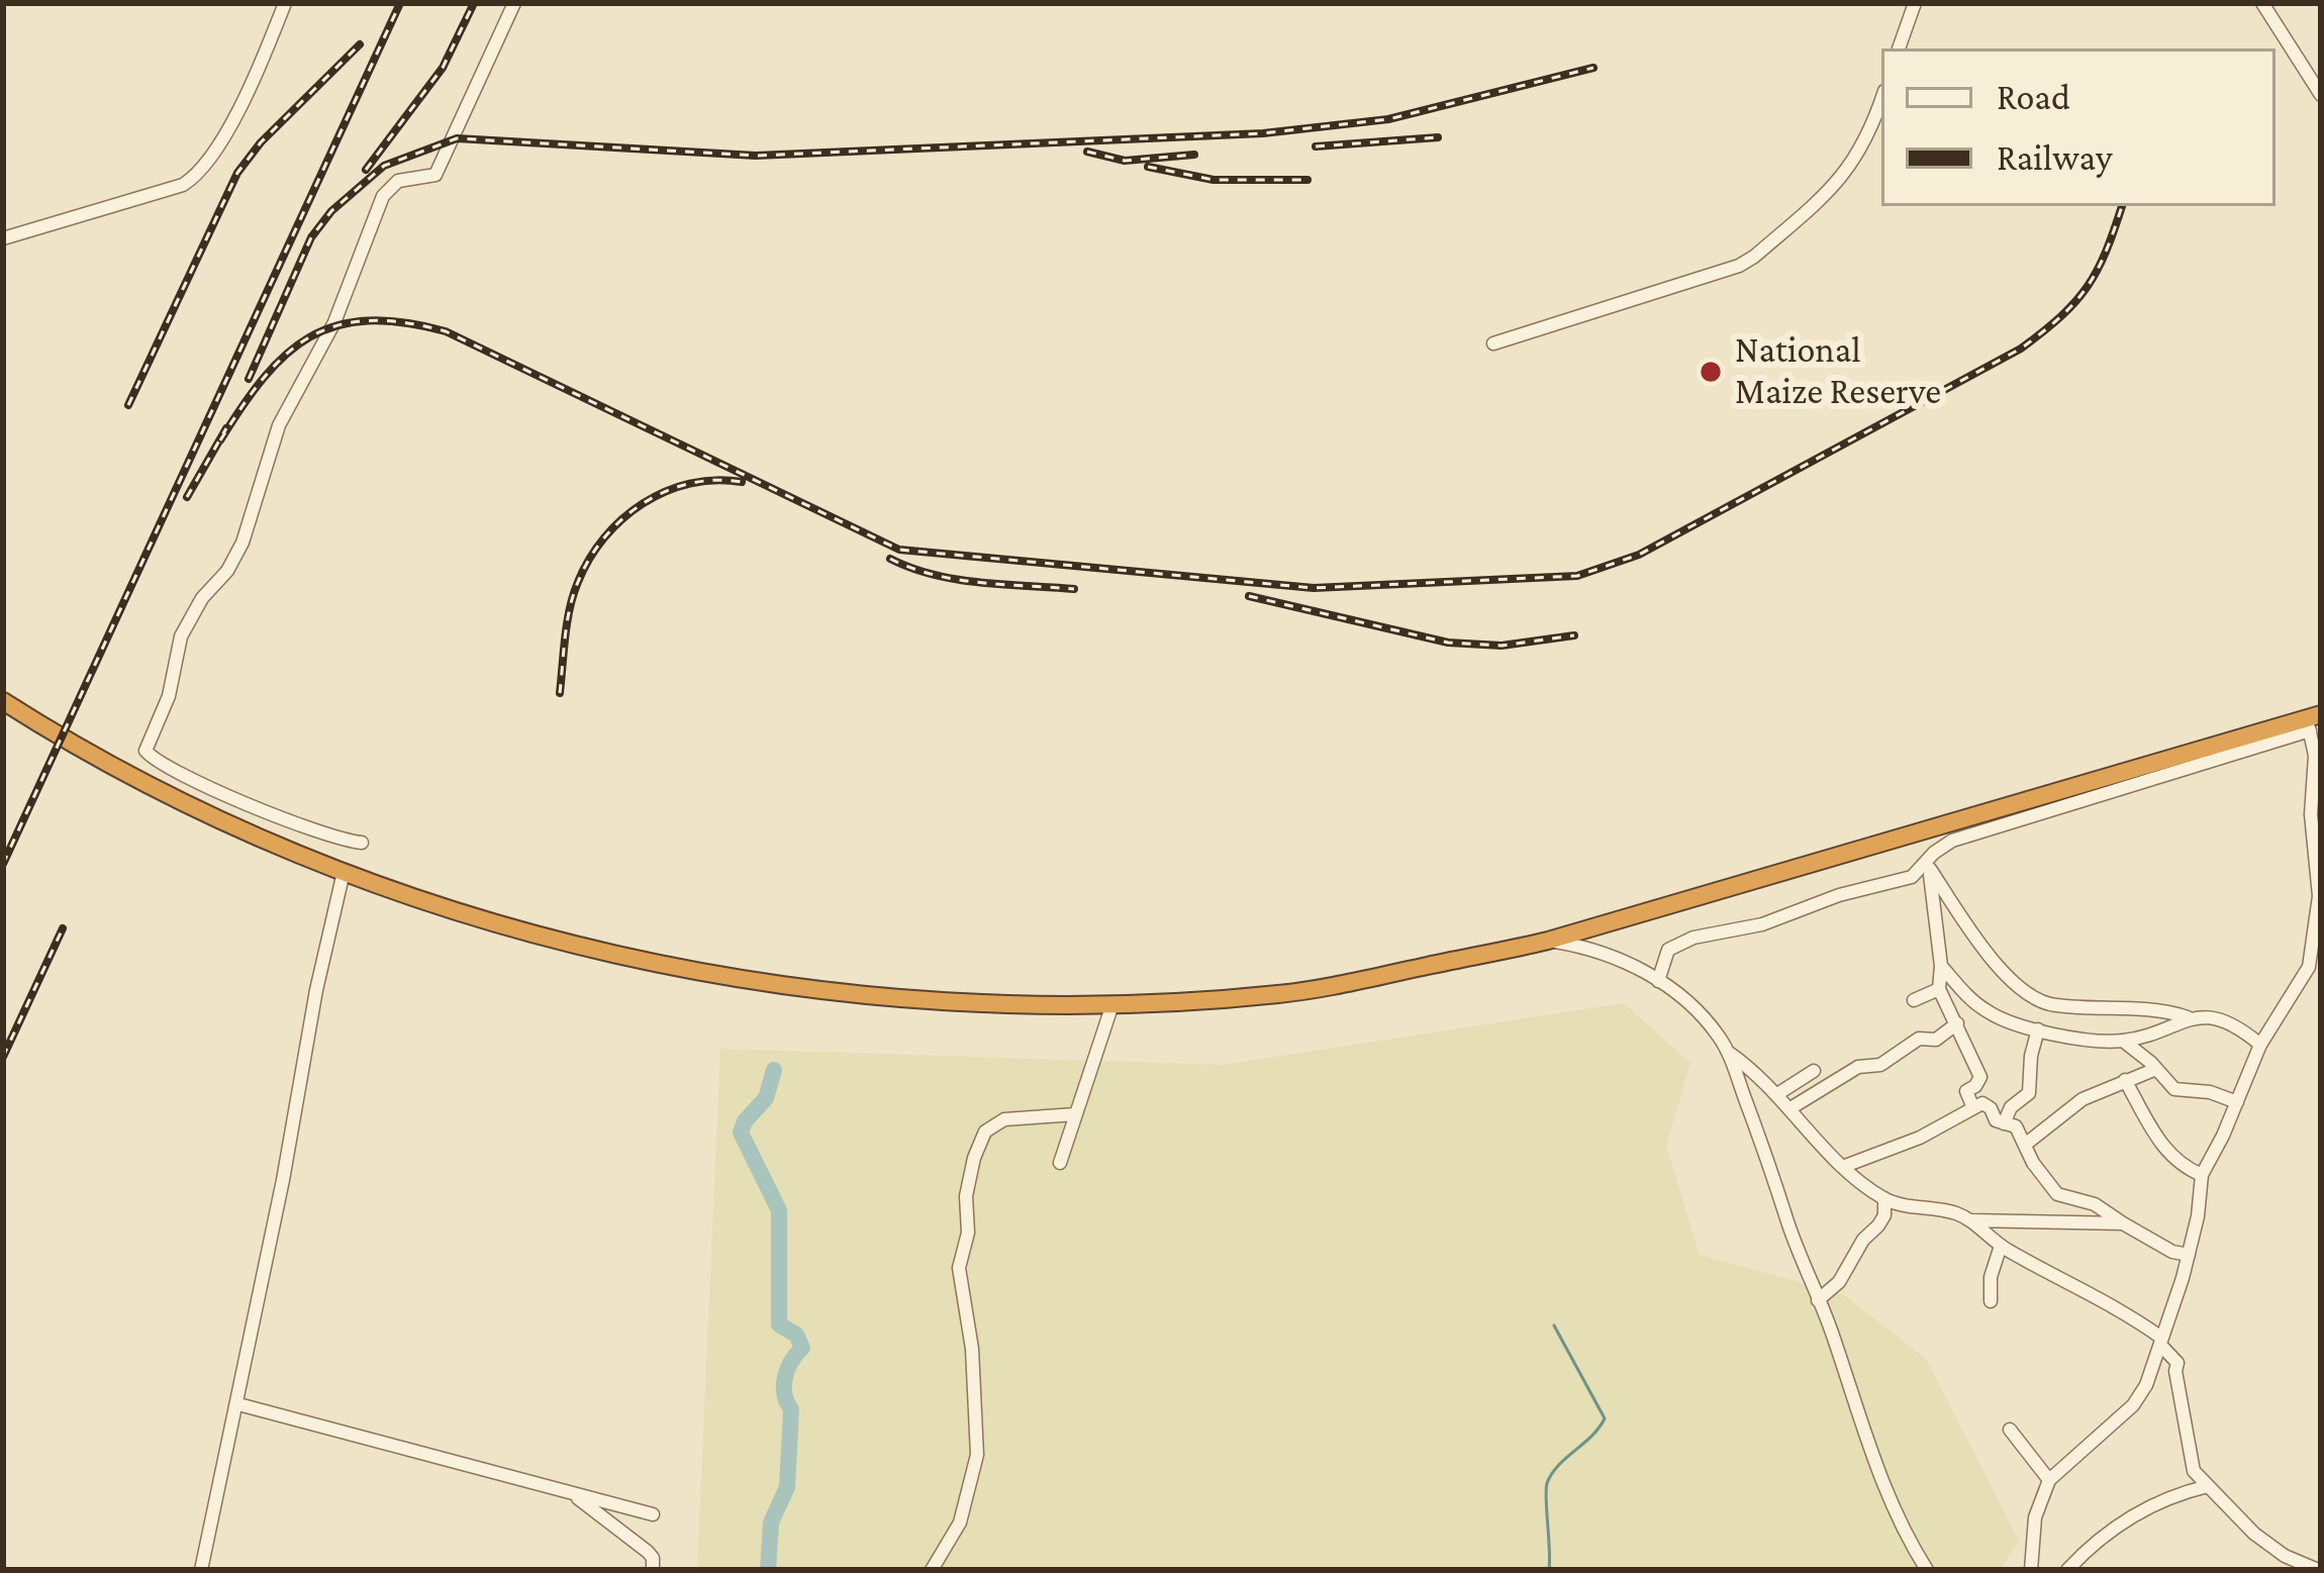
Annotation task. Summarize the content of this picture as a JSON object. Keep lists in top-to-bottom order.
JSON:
{
  "places": ["National Maize Reserve"],
  "legend": ["Road", "Railway"]
}
